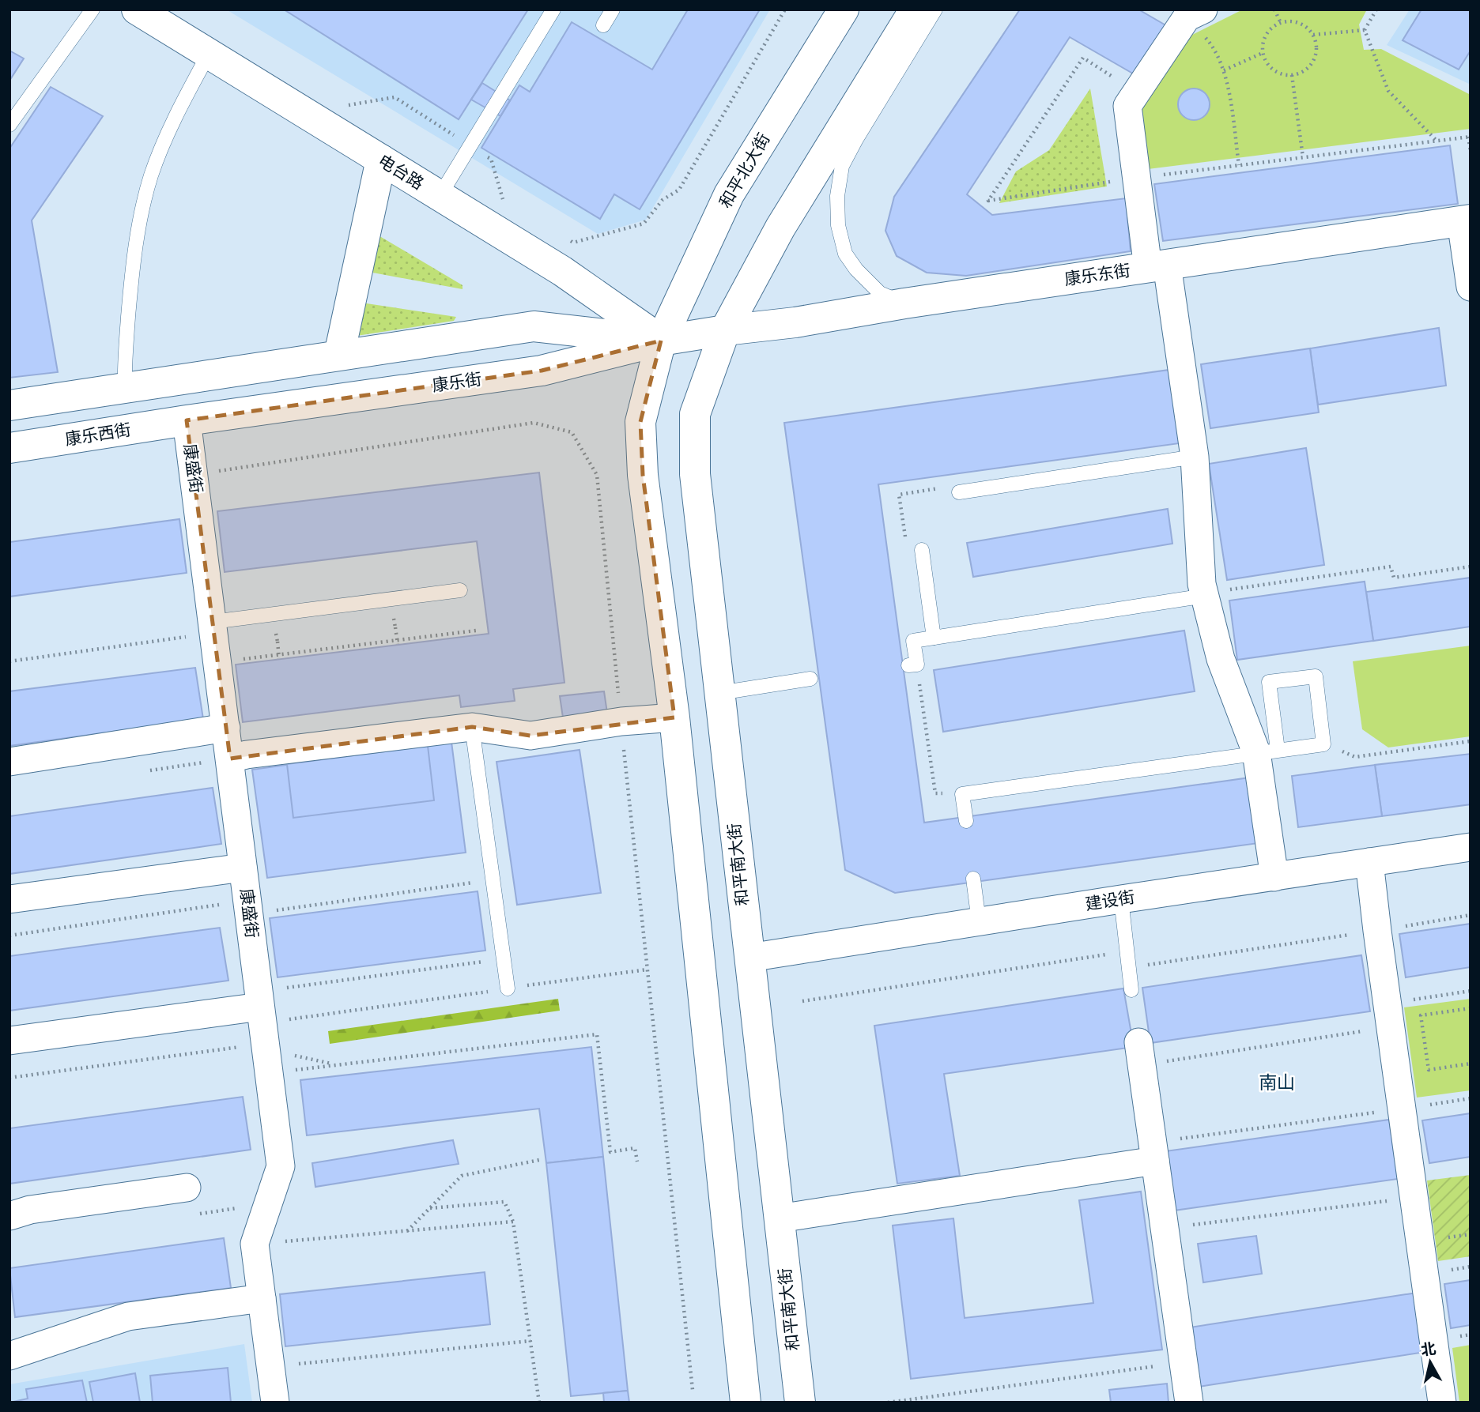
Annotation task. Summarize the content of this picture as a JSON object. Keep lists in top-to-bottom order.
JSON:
{
  "streets": {
    "street": [
      "和平北大街",
      "电台路",
      "康乐东街",
      "康乐街",
      "康乐西街",
      "康盛街",
      "和平南大街",
      "建设街"
    ]
  },
  "crossings": [
    ["和平北大街", "电台路"],
    ["和平北大街", "康乐街"],
    ["电台路", "康乐街"],
    ["康乐东街", "康乐街"],
    ["康乐东街", "和平南大街"],
    ["康乐街", "康乐西街"],
    ["康乐街", "康盛街"],
    ["康乐街", "和平南大街"],
    ["康乐西街", "康盛街"],
    ["和平南大街", "建设街"]
  ],
  "districts": ["南山"],
  "north": "top"
}
